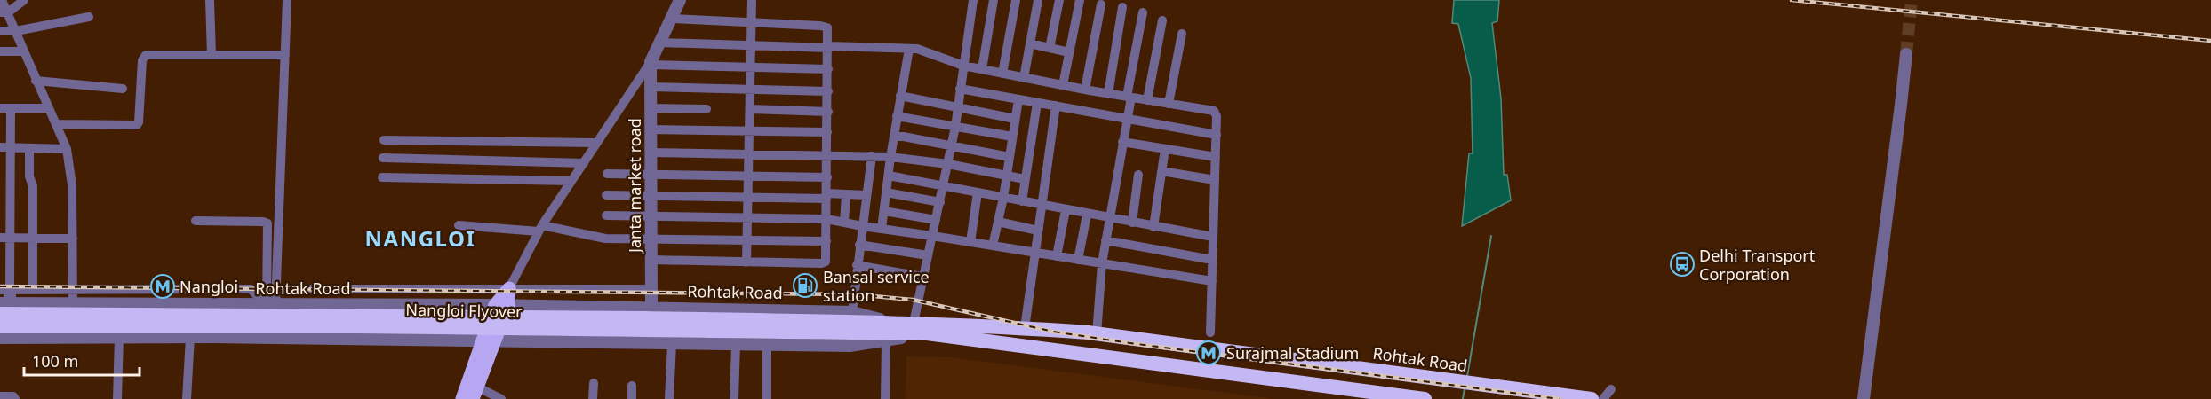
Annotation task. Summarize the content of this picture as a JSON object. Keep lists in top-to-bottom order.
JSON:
{
  "streets": {
    "highway": ["Rohtak Road", "Nangloi Flyover"],
    "street": ["Janta market road"]
  },
  "crossings": [
    ["Janta market road", "Rohtak Road"],
    ["Rohtak Road", "Nangloi Flyover"]
  ],
  "districts": ["NANGLOI"],
  "places": {
    "bus stop": ["Delhi Transport Corporation"],
    "fuel station": ["Bansal service station"],
    "metro station": ["Nangloi", "Surajmal Stadium"]
  },
  "scale_bar": "100 m"
}
